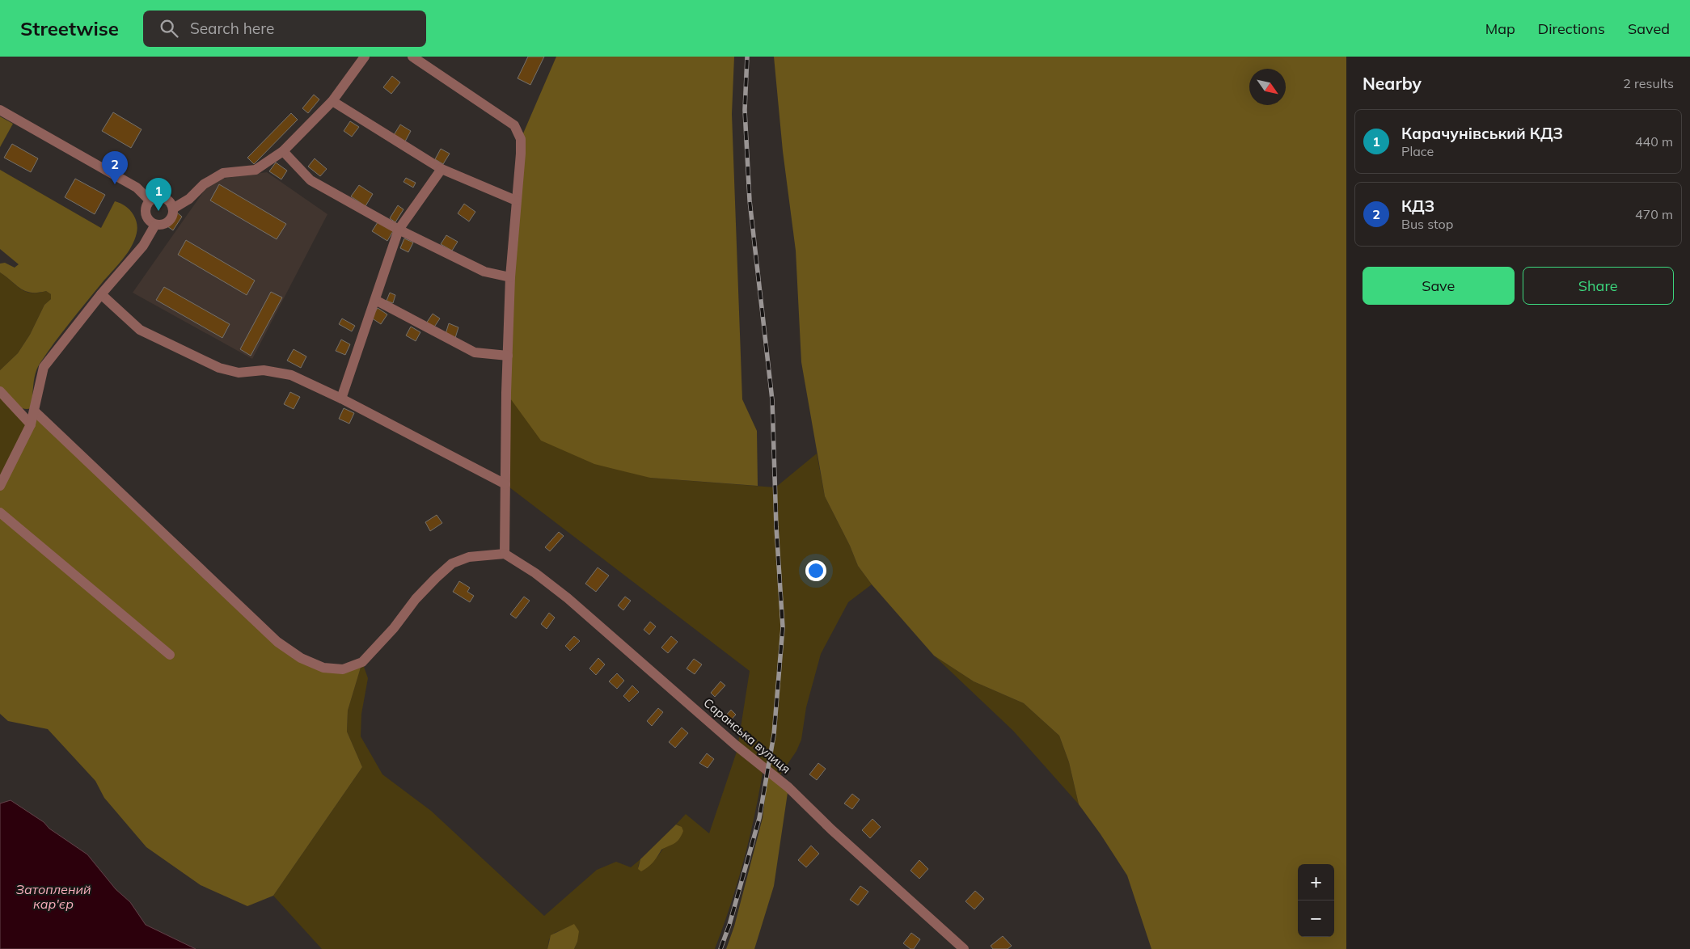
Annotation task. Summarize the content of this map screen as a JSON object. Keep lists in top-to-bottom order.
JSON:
{
  "streets": {
    "street": ["Саранська вулиця"]
  },
  "water": ["Затоплений кар'єр"],
  "north": "bottom right",
  "page": {
    "header": "Streetwise",
    "search": "Search here",
    "nav": ["Map", "Directions", "Saved"],
    "heading": ["Nearby", "2 results"],
    "list": [
      {
        "mark": "1",
        "name": "Карачунівський КДЗ",
        "note": "Place",
        "value": "440 m"
      },
      {
        "mark": "2",
        "name": "КДЗ",
        "note": "Bus stop",
        "value": "470 m"
      }
    ],
    "pins": ["2", "1"],
    "buttons": ["Save", "Share"],
    "map_buttons": ["+", "−"]
  }
}
